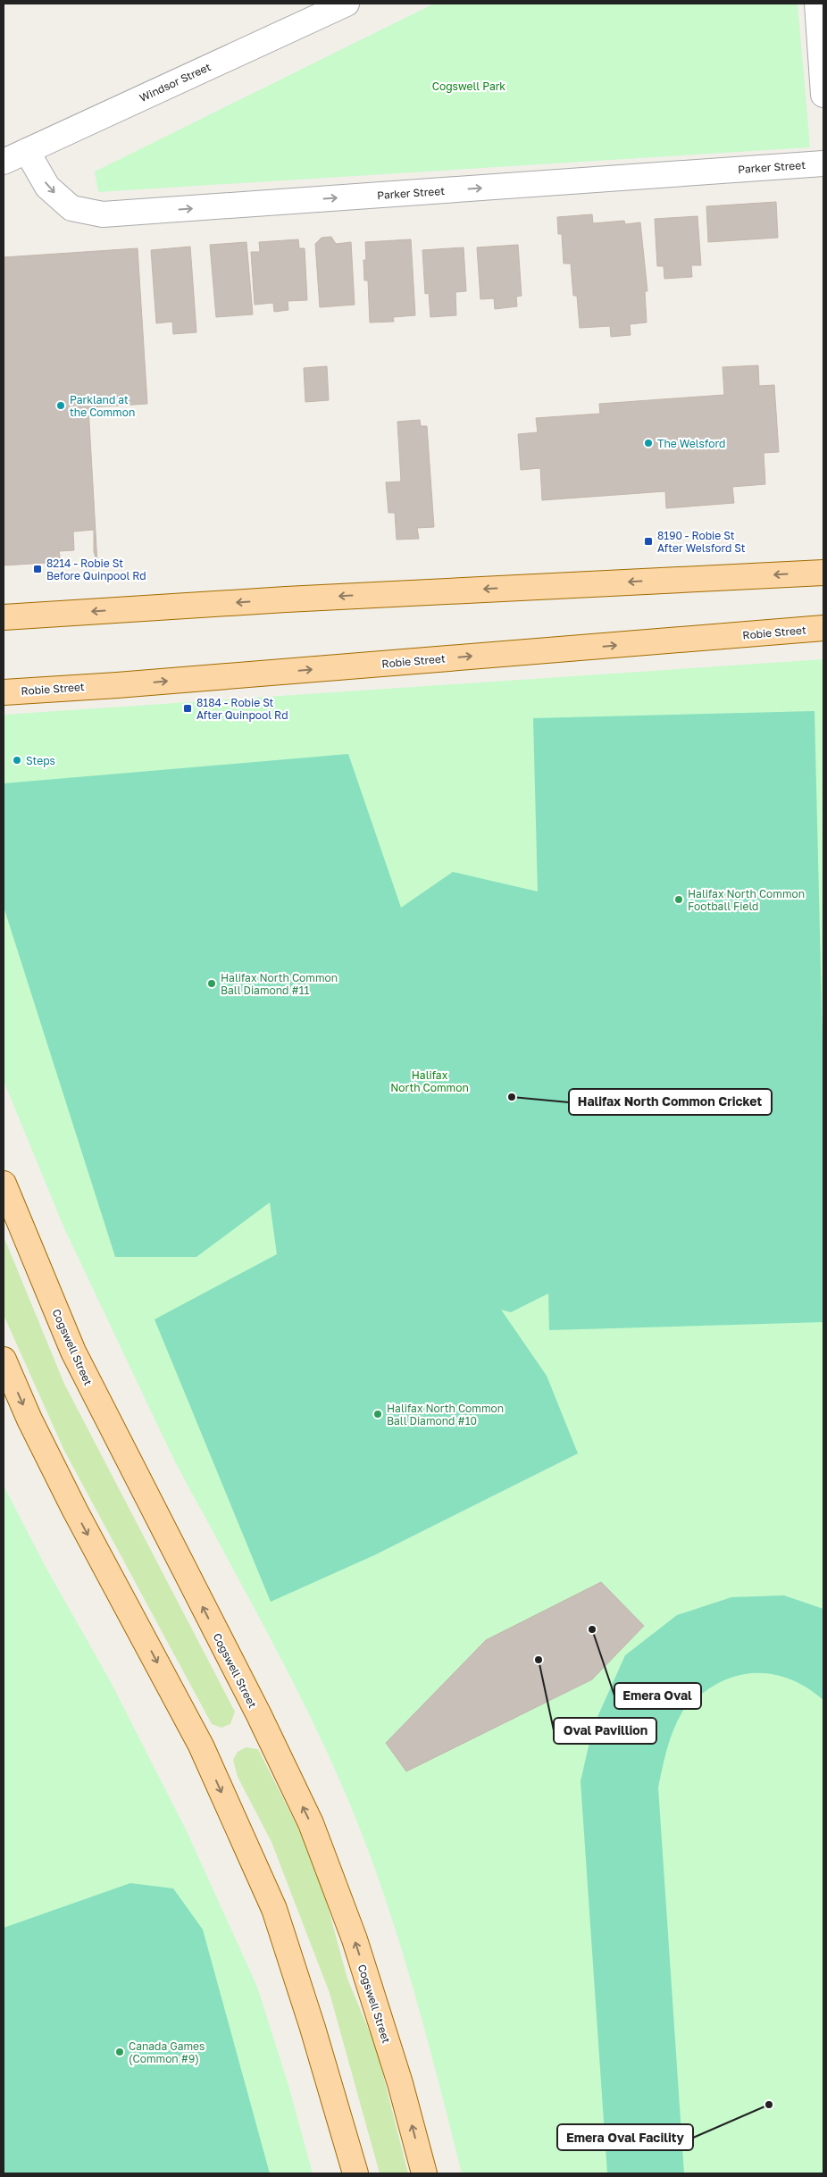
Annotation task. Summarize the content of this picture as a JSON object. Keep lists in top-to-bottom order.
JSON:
{
  "streets": {
    "main road": ["Robie Street", "Cogswell Street"],
    "street": ["Windsor Street", "Parker Street"]
  },
  "crossings": [
    ["Windsor Street", "Parker Street"]
  ],
  "one_way": ["Parker Street"],
  "parks": ["Cogswell Park", "Halifax North Common"],
  "places": {
    "other": [
      "Parkland at the Common",
      "The Welsford",
      "Steps",
      "Halifax North Common Football Field",
      "Halifax North Common Ball Diamond #11",
      "Halifax North Common Cricket",
      "Halifax North Common Ball Diamond #10",
      "Emera Oval",
      "Oval Pavillion",
      "Canada Games (Common #9)",
      "Emera Oval Facility"
    ],
    "transit": ["8190 - Robie St After Welsford St", "8214 - Robie St Before Quinpool Rd", "8184 - Robie St After Quinpool Rd"]
  }
}
